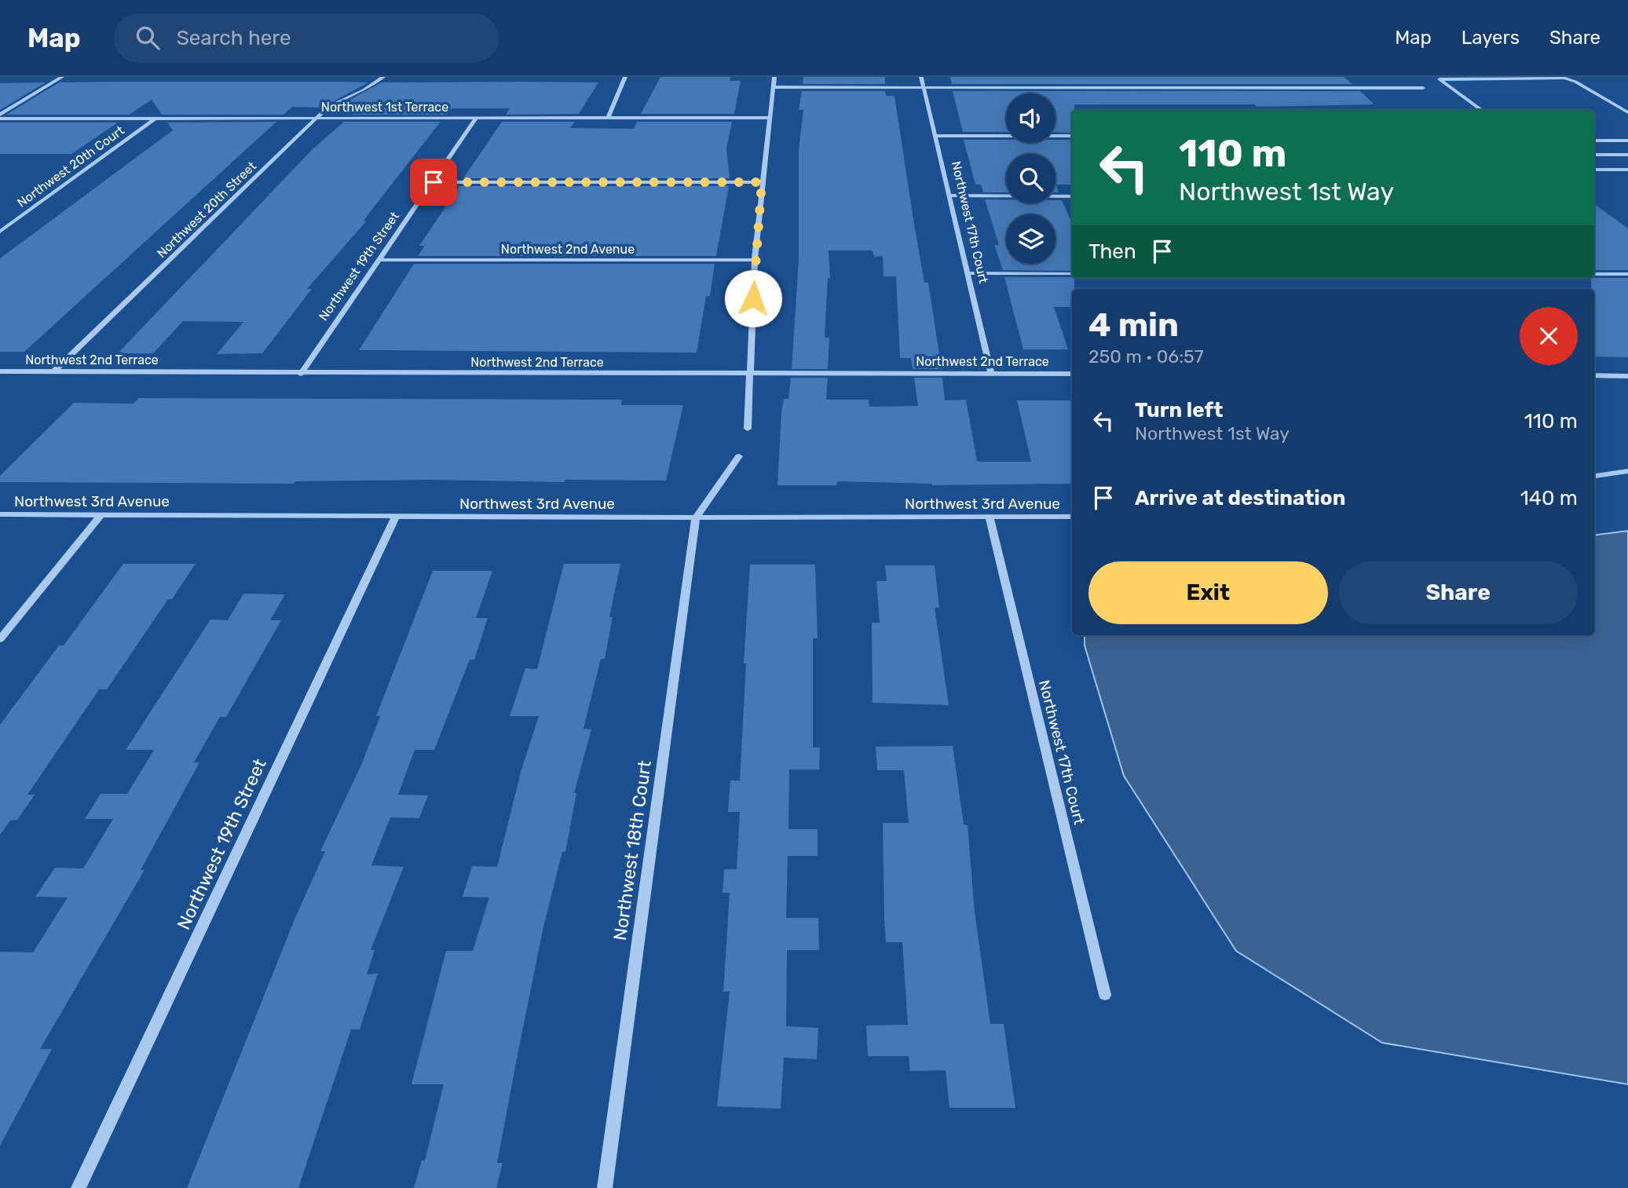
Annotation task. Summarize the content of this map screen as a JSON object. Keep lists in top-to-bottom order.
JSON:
{
  "streets": {
    "street": [
      "Northwest 1st Terrace",
      "Northwest 20th Court",
      "Northwest 20th Street",
      "Northwest 17th Court",
      "Northwest 2nd Avenue",
      "Northwest 19th Street",
      "Northwest 2nd Terrace",
      "Northwest 3rd Avenue",
      "Northwest 18th Court"
    ]
  },
  "crossings": [
    ["Northwest 1st Terrace", "Northwest 20th Court"],
    ["Northwest 1st Terrace", "Northwest 20th Street"],
    ["Northwest 1st Terrace", "Northwest 19th Street"],
    ["Northwest 20th Street", "Northwest 2nd Terrace"],
    ["Northwest 17th Court", "Northwest 2nd Terrace"],
    ["Northwest 17th Court", "Northwest 3rd Avenue"],
    ["Northwest 2nd Avenue", "Northwest 19th Street"],
    ["Northwest 19th Street", "Northwest 2nd Terrace"],
    ["Northwest 19th Street", "Northwest 3rd Avenue"],
    ["Northwest 3rd Avenue", "Northwest 18th Court"]
  ],
  "page": {
    "header": "Map",
    "search": "Search here",
    "nav": ["Map", "Layers", "Share"],
    "turn": ["110 m", "Northwest 1st Way"],
    "then": "Then",
    "heading": ["4 min", "250 m · 06:57"],
    "list": [
      {
        "name": "Turn left",
        "note": "Northwest 1st Way",
        "value": "110 m"
      },
      {
        "name": "Arrive at destination",
        "value": "140 m"
      }
    ],
    "buttons": ["Exit", "Share"]
  }
}
